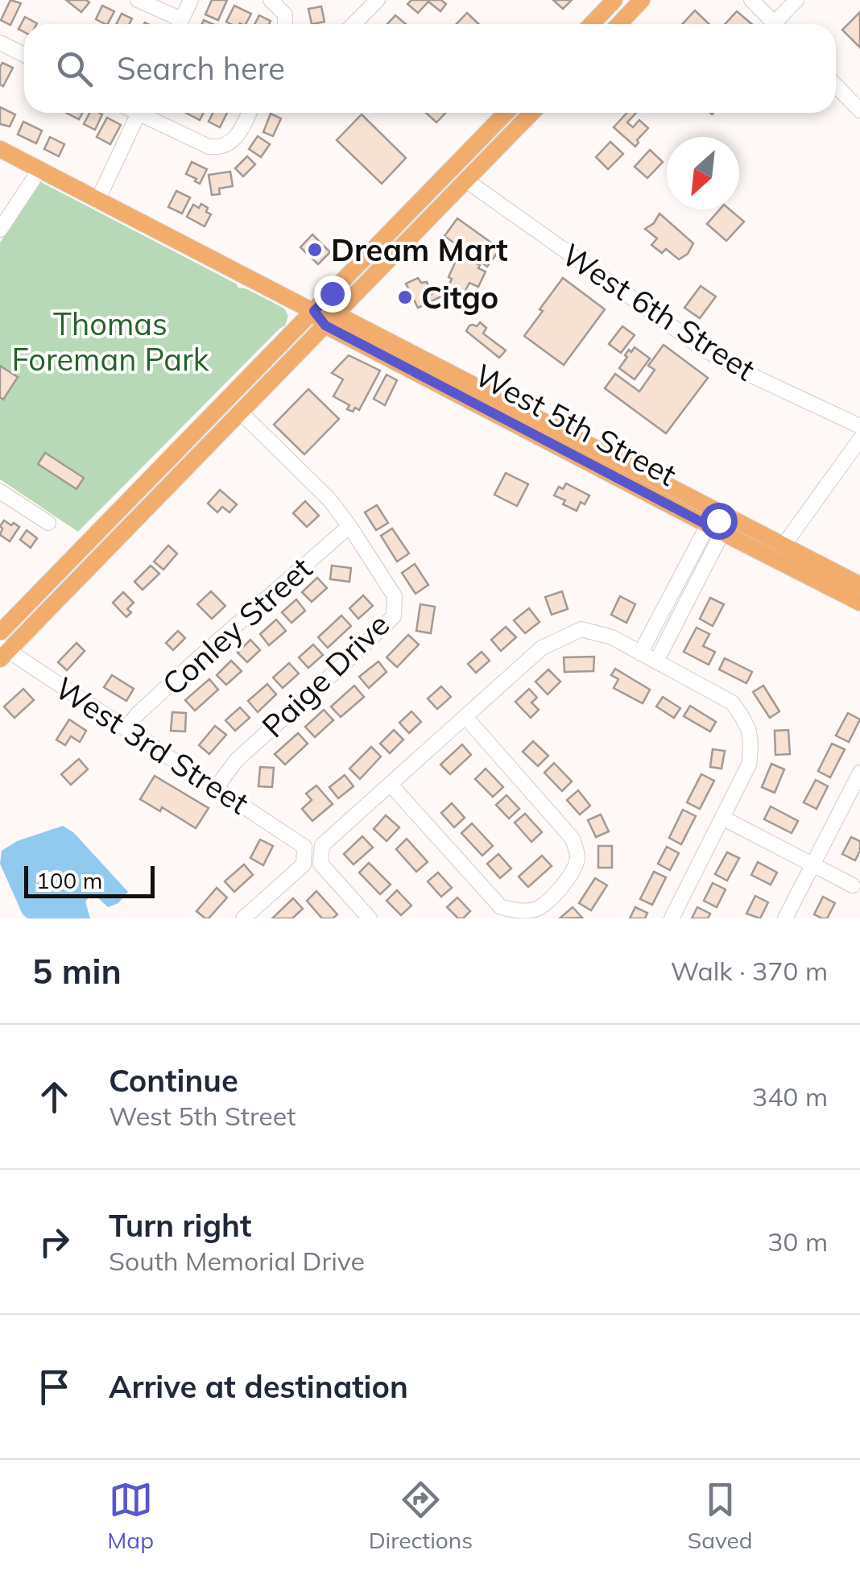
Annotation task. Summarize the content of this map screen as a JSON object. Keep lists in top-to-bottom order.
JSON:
{
  "streets": {
    "main road": ["West 5th Street"],
    "street": [
      "West 6th Street",
      "Conley Street",
      "Paige Drive",
      "West 3rd Street"
    ]
  },
  "crossings": [
    ["Conley Street", "Paige Drive"],
    ["Conley Street", "West 3rd Street"],
    ["Paige Drive", "West 3rd Street"]
  ],
  "parks": ["Thomas Foreman Park"],
  "places": ["Dream Mart", "Citgo"],
  "scale_bar": "100 m",
  "north": "bottom left",
  "page": {
    "search": "Search here",
    "scale": "100 m",
    "heading": ["5 min", "Walk · 370 m"],
    "list": [
      ["Continue", "West 5th Street", "340 m"],
      ["Turn right", "South Memorial Drive", "30 m"],
      "Arrive at destination"
    ],
    "nav": ["Map", "Directions", "Saved"]
  }
}
